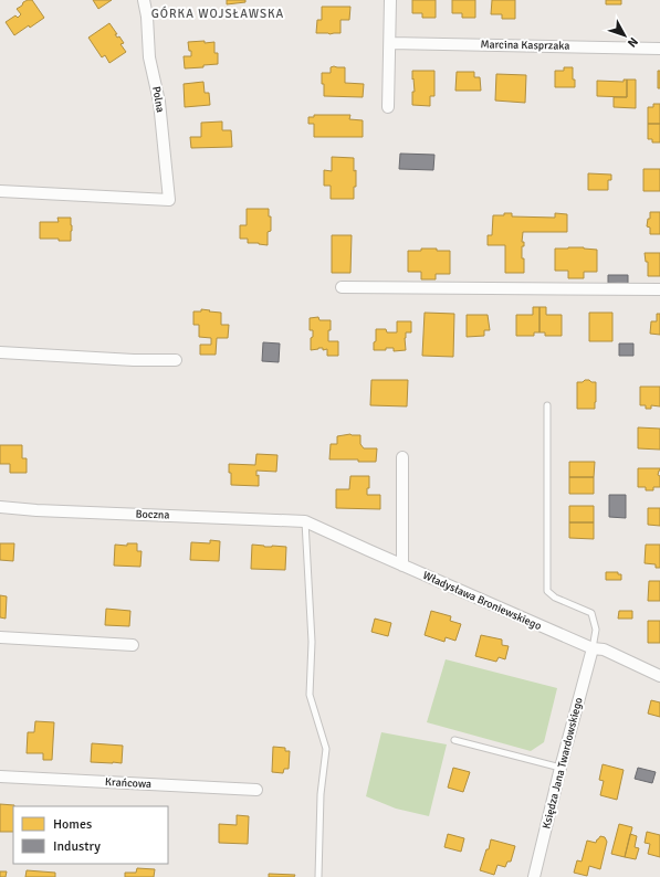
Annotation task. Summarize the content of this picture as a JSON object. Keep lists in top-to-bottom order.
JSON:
{
  "streets": {
    "street": [
      "Marcina Kasprzaka",
      "Polna",
      "Boczna",
      "Władysława Broniewskiego",
      "Księdza Jana Twardowskiego",
      "Krańcowa"
    ]
  },
  "crossings": [
    ["Boczna", "Władysława Broniewskiego"],
    ["Władysława Broniewskiego", "Księdza Jana Twardowskiego"]
  ],
  "districts": ["GÓRKA WOJSŁAWSKA"],
  "legend": ["Homes", "Industry"],
  "north": "bottom right"
}
